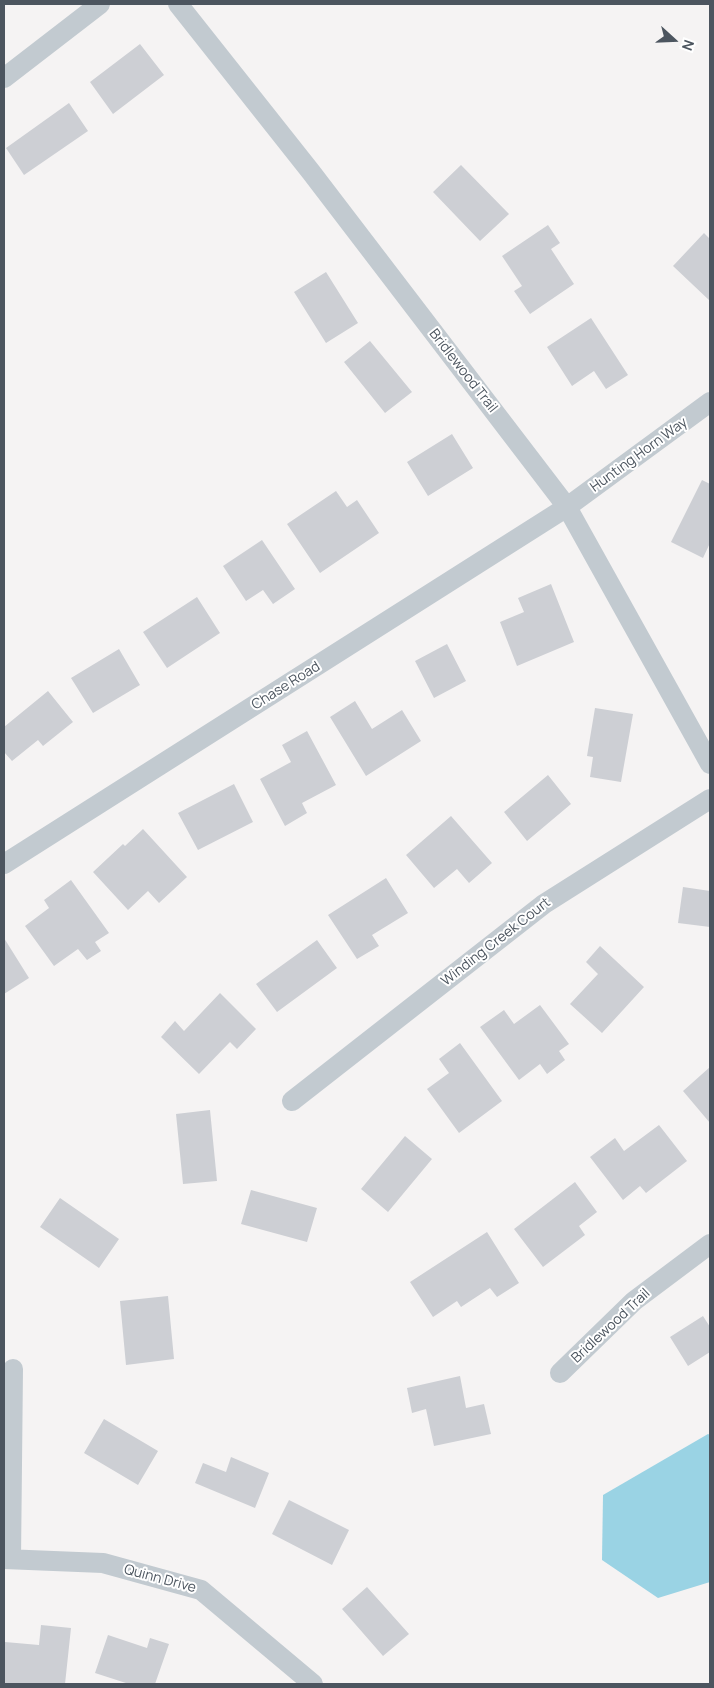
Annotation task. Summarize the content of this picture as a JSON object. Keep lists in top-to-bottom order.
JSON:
{
  "streets": {
    "street": [
      "Bridlewood Trail",
      "Hunting Horn Way",
      "Chase Road",
      "Winding Creek Court",
      "Quinn Drive"
    ]
  },
  "crossings": [
    ["Bridlewood Trail", "Hunting Horn Way"],
    ["Bridlewood Trail", "Chase Road"],
    ["Hunting Horn Way", "Chase Road"]
  ],
  "north": "right"
}
